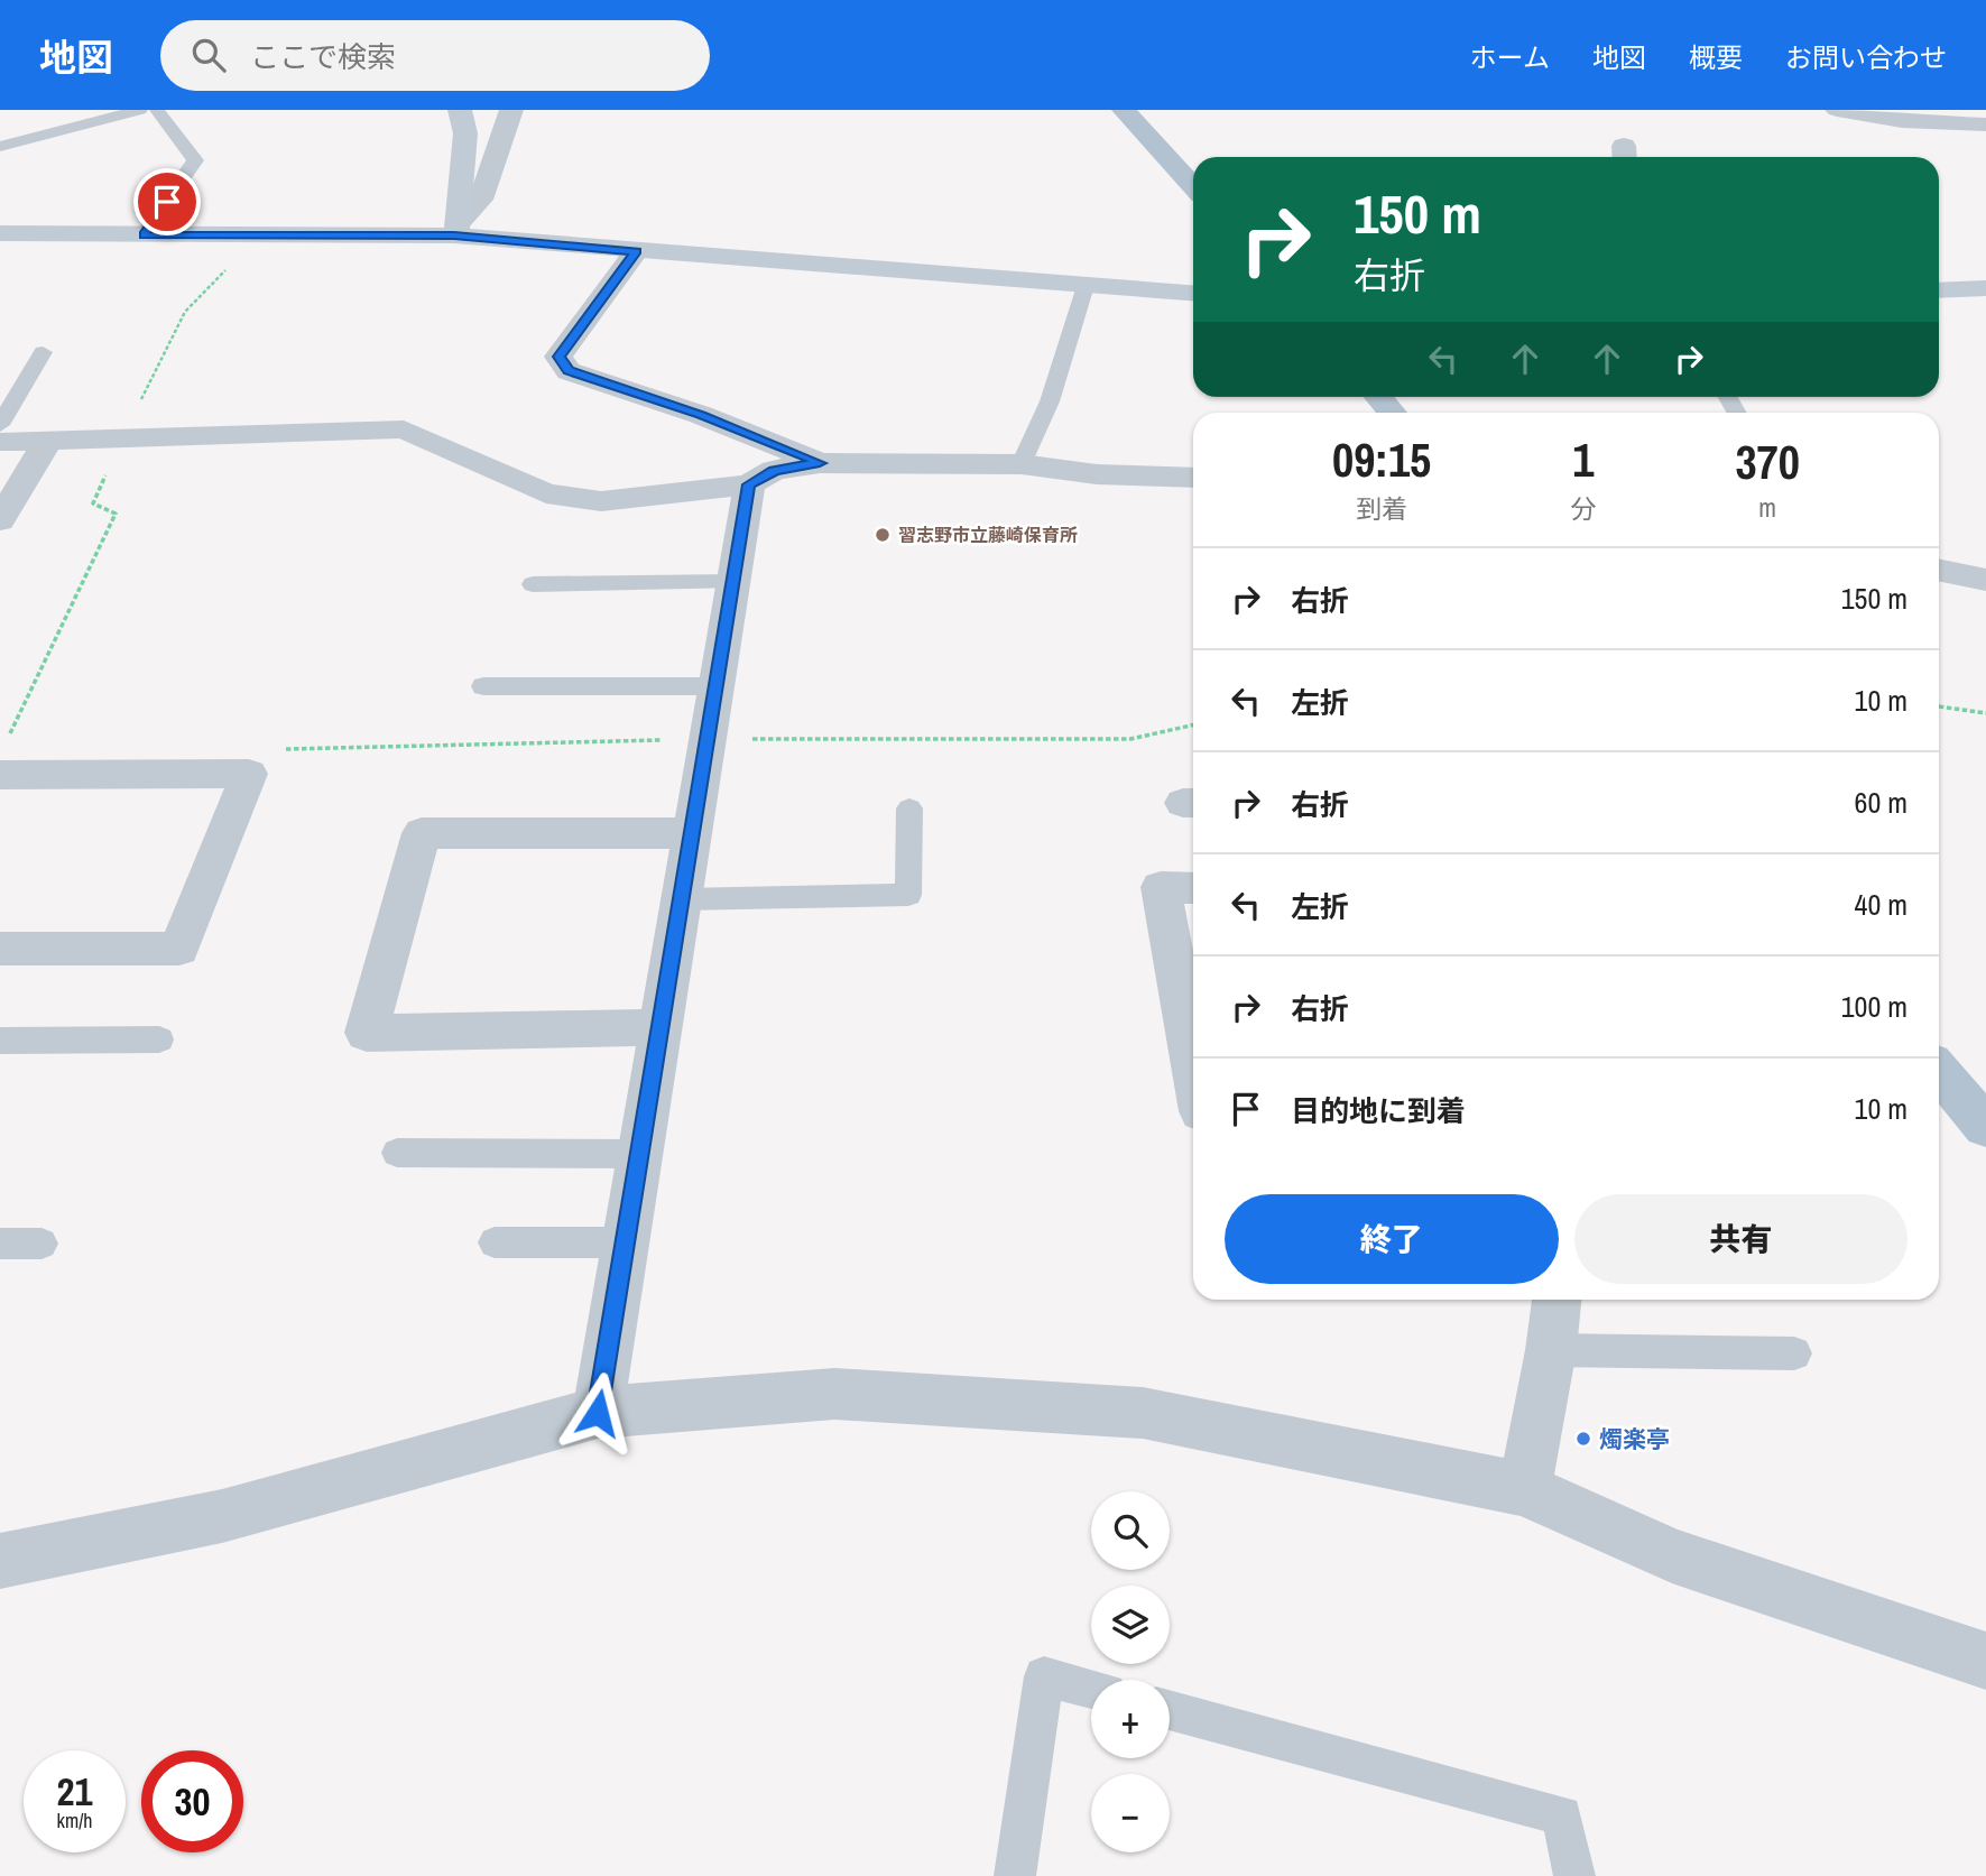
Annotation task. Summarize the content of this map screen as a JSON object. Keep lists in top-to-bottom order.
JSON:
{
  "places": ["習志野市立藤崎保育所", "燭楽亭"],
  "page": {
    "header": "地図",
    "search": "ここで検索",
    "nav": [
      "ホーム",
      "地図",
      "概要",
      "お問い合わせ"
    ],
    "turn": ["150 m", "右折"],
    "eta": [
      "09:15",
      "到着",
      "1",
      "分",
      "370",
      "m"
    ],
    "list": [
      {
        "name": "右折",
        "value": "150 m"
      },
      {
        "name": "左折",
        "value": "10 m"
      },
      {
        "name": "右折",
        "value": "60 m"
      },
      {
        "name": "左折",
        "value": "40 m"
      },
      {
        "name": "右折",
        "value": "100 m"
      },
      {
        "name": "目的地に到着",
        "value": "10 m"
      }
    ],
    "buttons": ["終了", "共有"],
    "map_buttons": ["+", "−"],
    "speed": "21 km/h",
    "limit": "30"
  }
}
